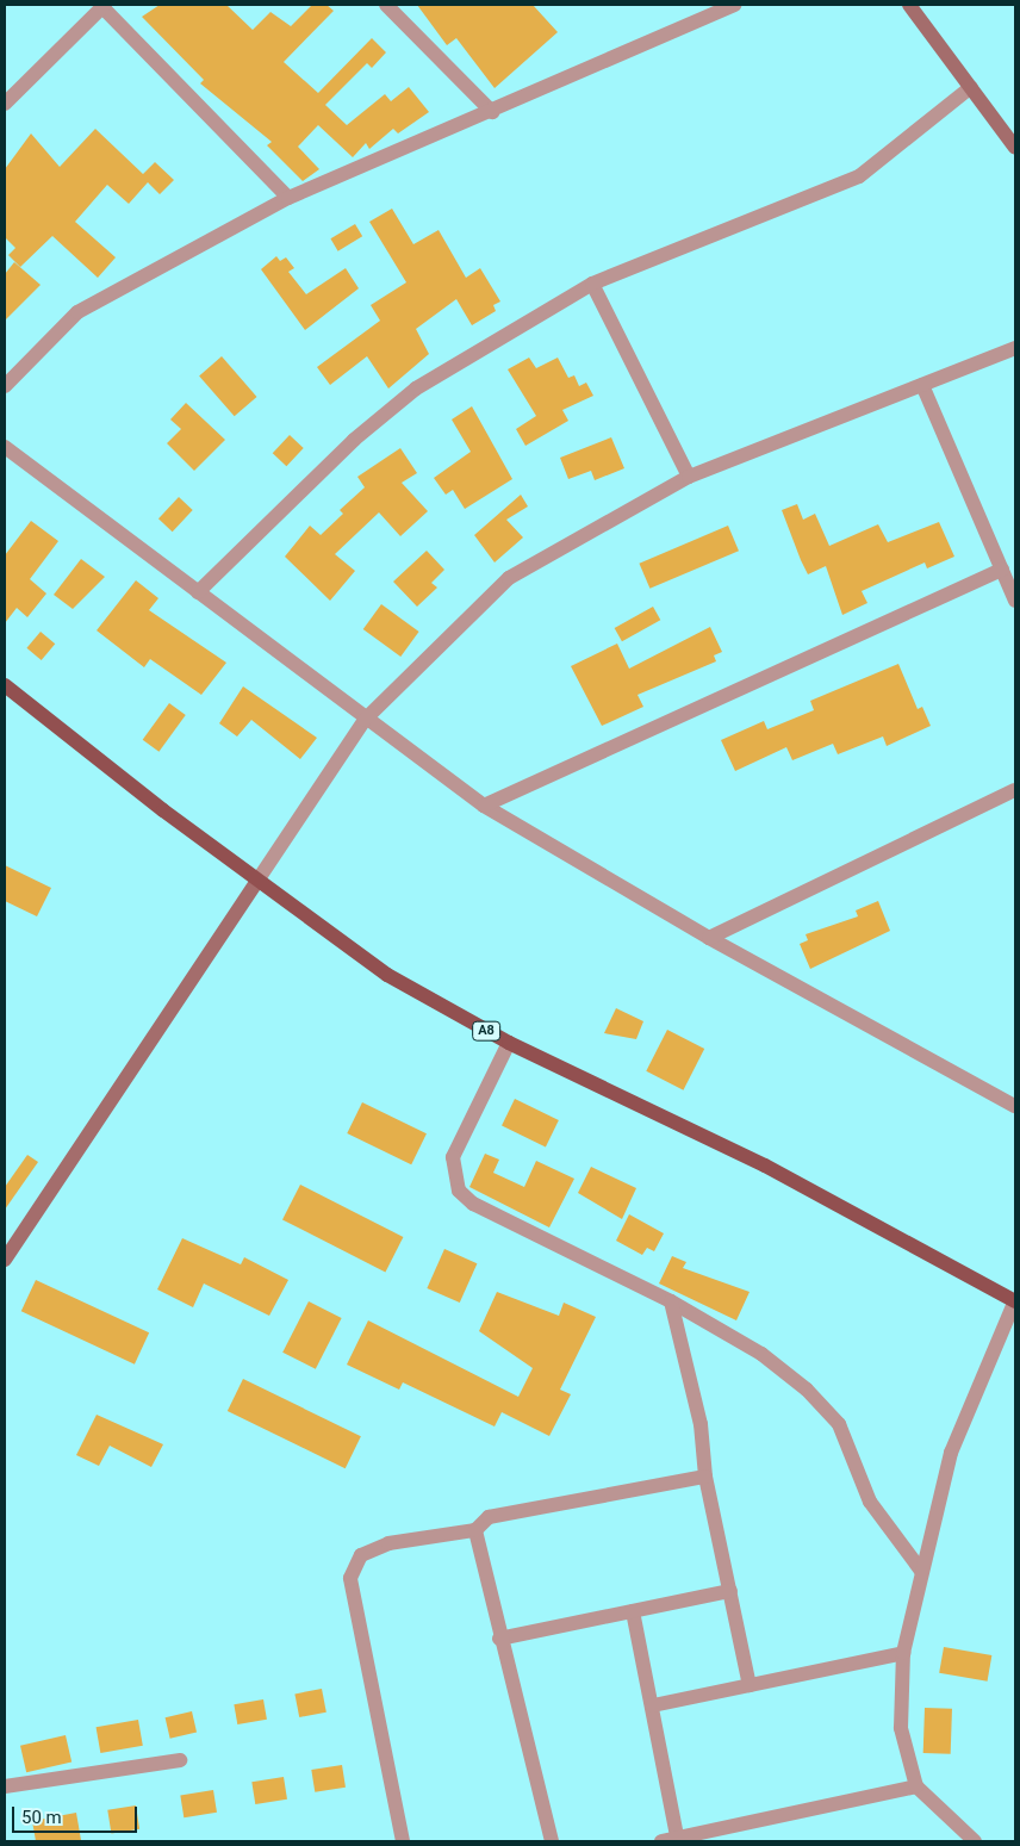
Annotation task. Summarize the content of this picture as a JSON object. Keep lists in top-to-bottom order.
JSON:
{
  "streets": {
    "main road": ["A8"]
  },
  "scale_bar": "50 m"
}
